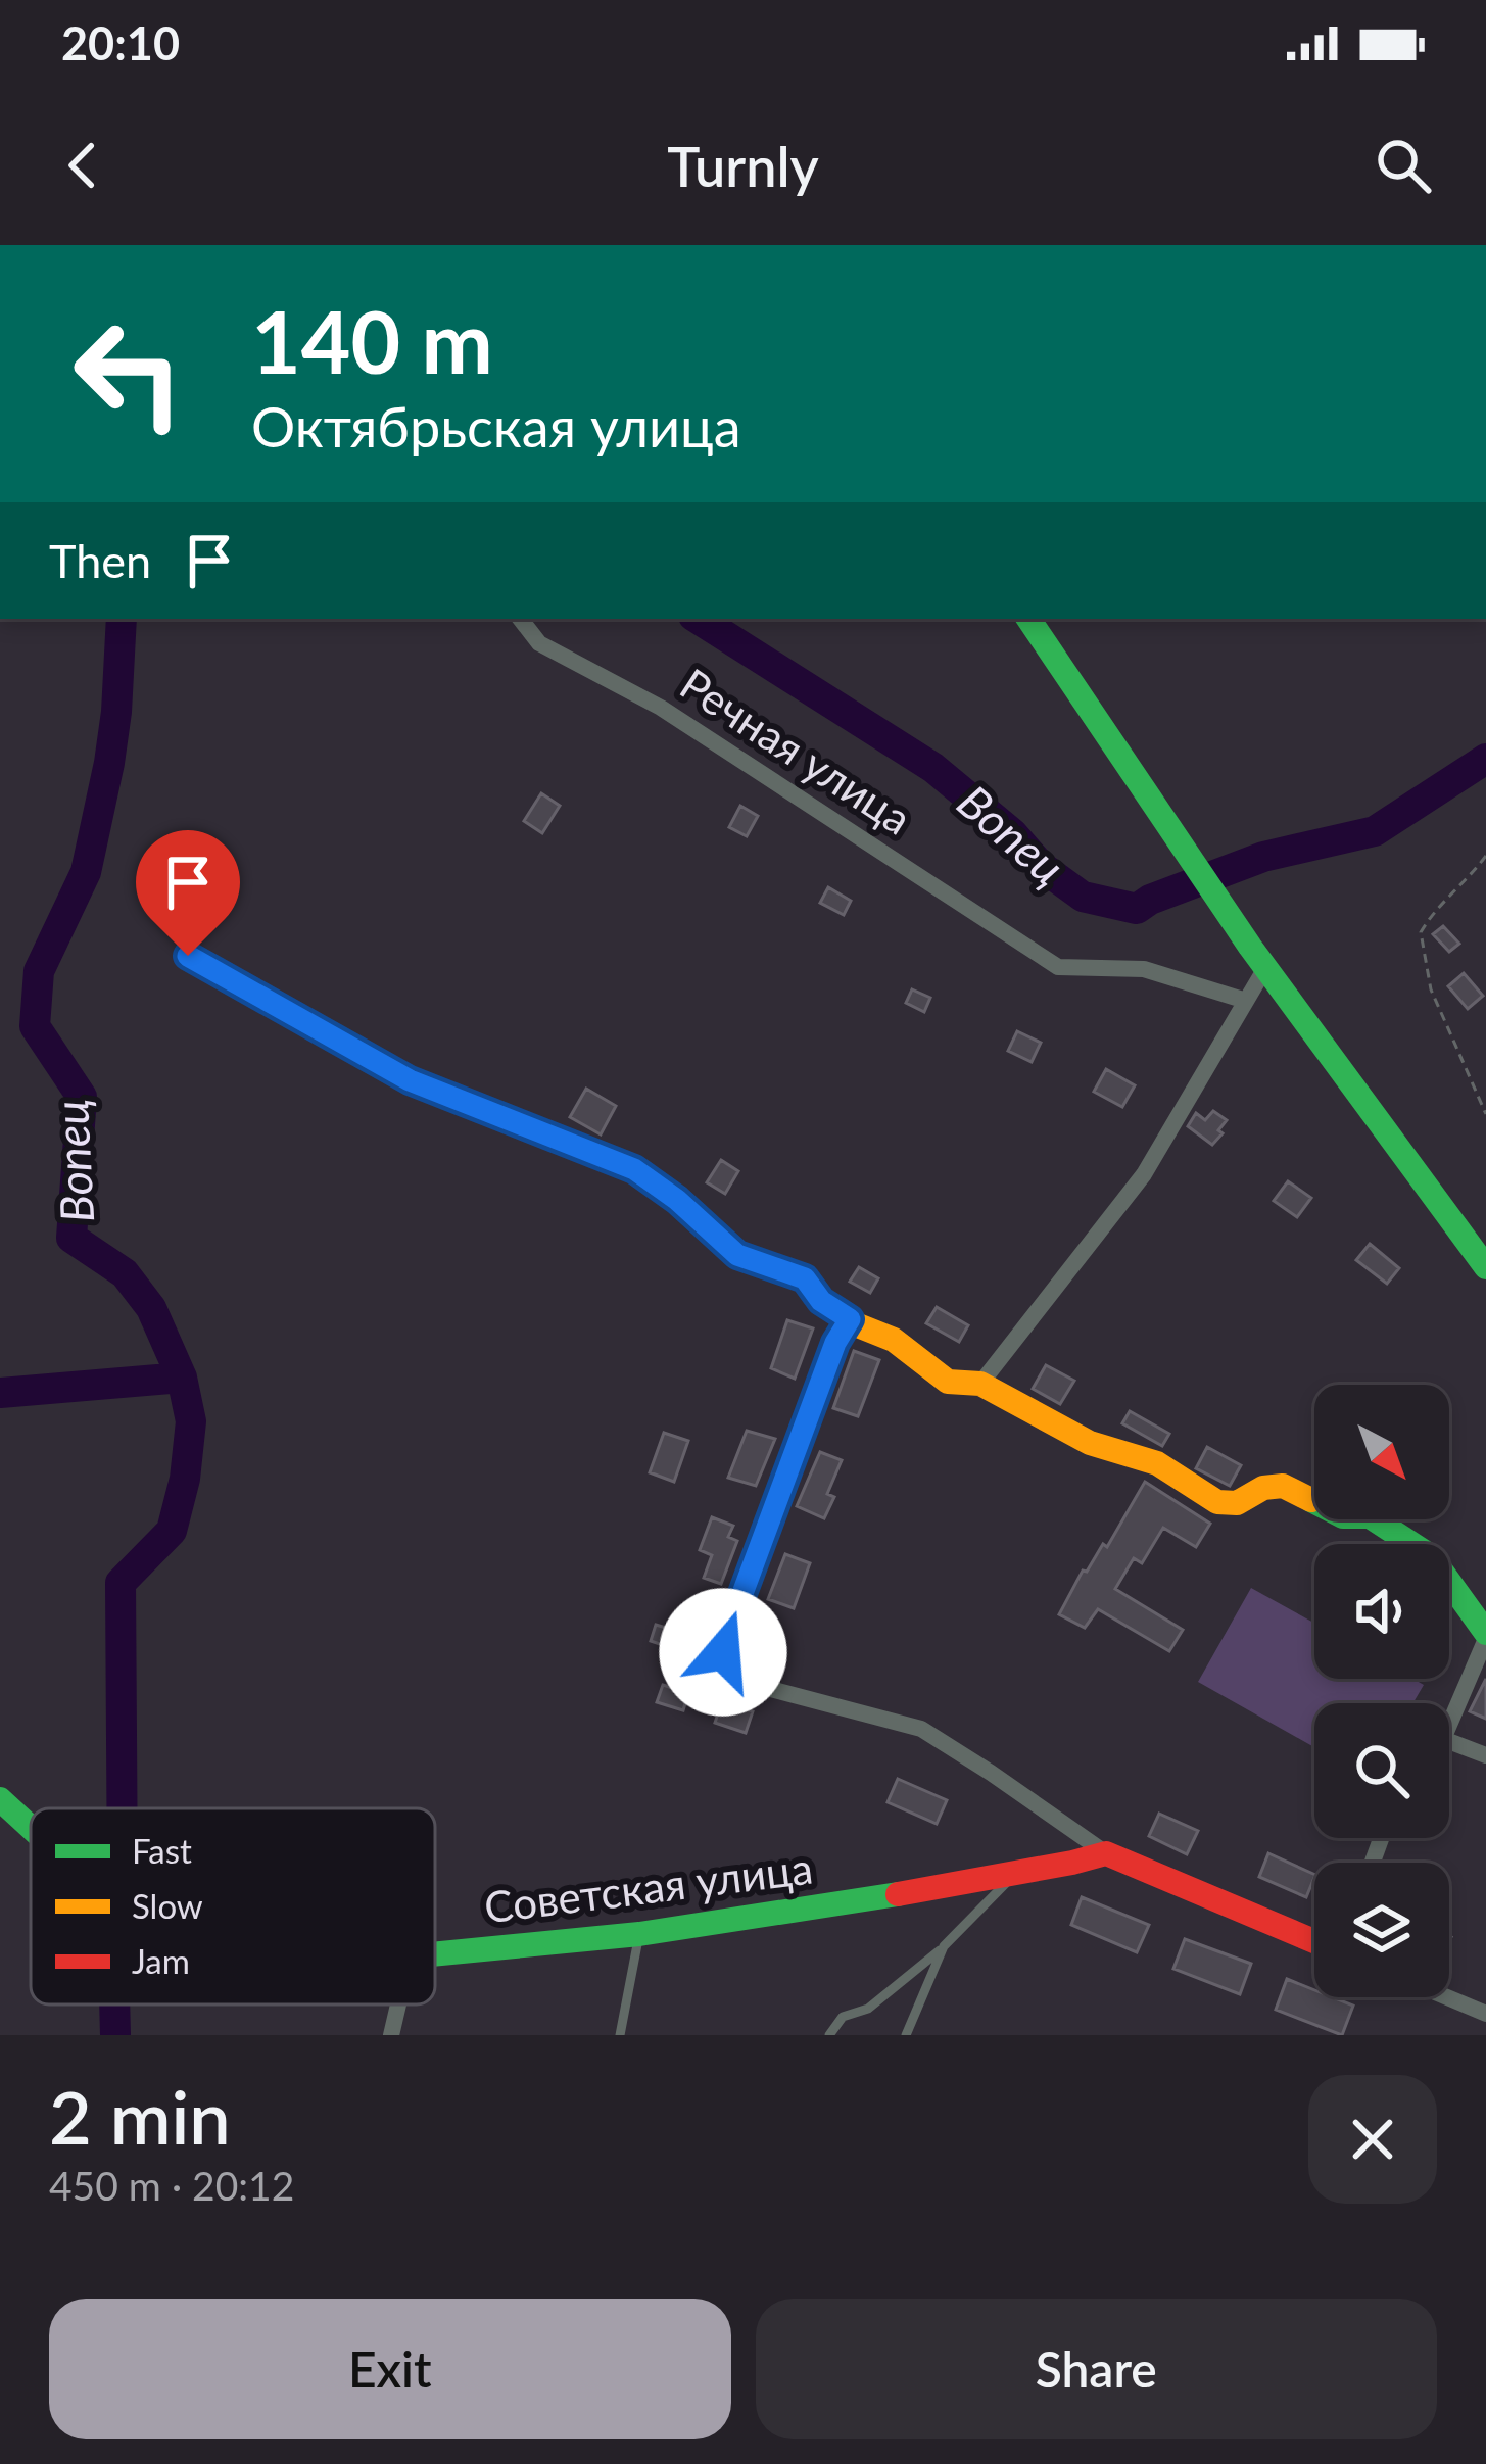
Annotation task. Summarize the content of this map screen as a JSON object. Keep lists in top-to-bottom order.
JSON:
{
  "streets": {
    "street": ["Речная улица", "Советская улица"]
  },
  "water": ["Вопец"],
  "legend": ["Fast", "Slow", "Jam"],
  "north": "bottom right",
  "page": {
    "status": "20:10",
    "header": "Turnly",
    "turn": ["140 m", "Октябрьская улица"],
    "then": "Then",
    "heading": ["2 min", "450 m · 20:12"],
    "buttons": ["Exit", "Share"]
  }
}
